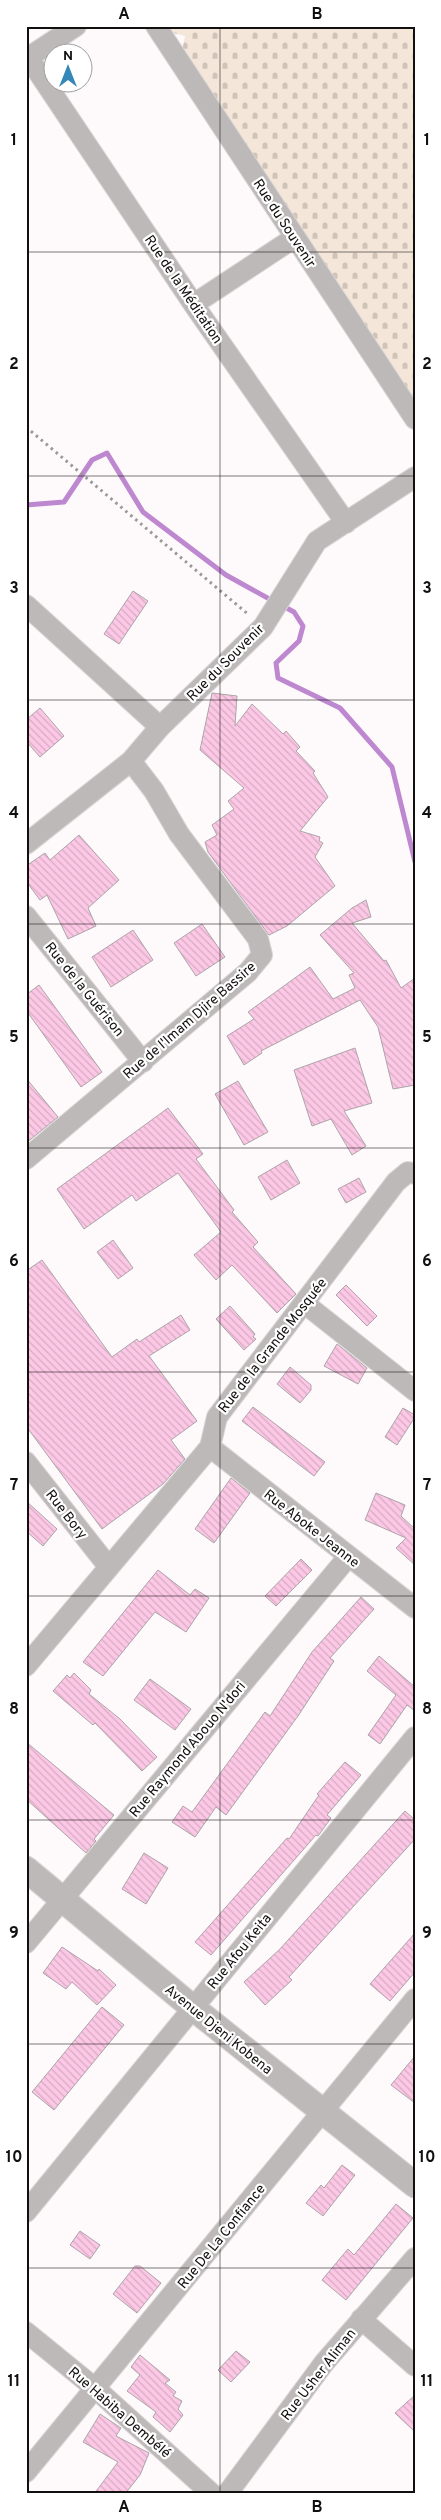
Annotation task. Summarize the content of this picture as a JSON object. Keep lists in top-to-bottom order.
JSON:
{
  "streets": {
    "street": [
      "Rue du Souvenir",
      "Rue de la Méditation",
      "Rue de la Guérison",
      "Rue de l'Imam Djire Bassire",
      "Rue de la Grande Mosquée",
      "Rue Bory",
      "Rue Aboke Jeanne",
      "Rue Raymond Abouo N'dori",
      "Rue Afou Keita",
      "Avenue Djeni Kobena",
      "Rue De La Confiance",
      "Rue Usher Aliman",
      "Rue Habiba Dembélé"
    ]
  },
  "crossings": [
    ["Rue du Souvenir", "Rue de la Méditation"],
    ["Rue du Souvenir", "Rue de l'Imam Djire Bassire"],
    ["Rue de la Guérison", "Rue de l'Imam Djire Bassire"],
    ["Rue de la Grande Mosquée", "Rue Bory"],
    ["Rue de la Grande Mosquée", "Rue Aboke Jeanne"],
    ["Rue Aboke Jeanne", "Rue Raymond Abouo N'dori"],
    ["Rue Raymond Abouo N'dori", "Avenue Djeni Kobena"],
    ["Rue Afou Keita", "Avenue Djeni Kobena"],
    ["Avenue Djeni Kobena", "Rue De La Confiance"],
    ["Rue De La Confiance", "Rue Habiba Dembélé"]
  ],
  "north": "top",
  "grid": {
    "columns": ["A", "B"],
    "rows": [
      "1",
      "2",
      "3",
      "4",
      "5",
      "6",
      "7",
      "8",
      "9",
      "10",
      "11"
    ]
  }
}
